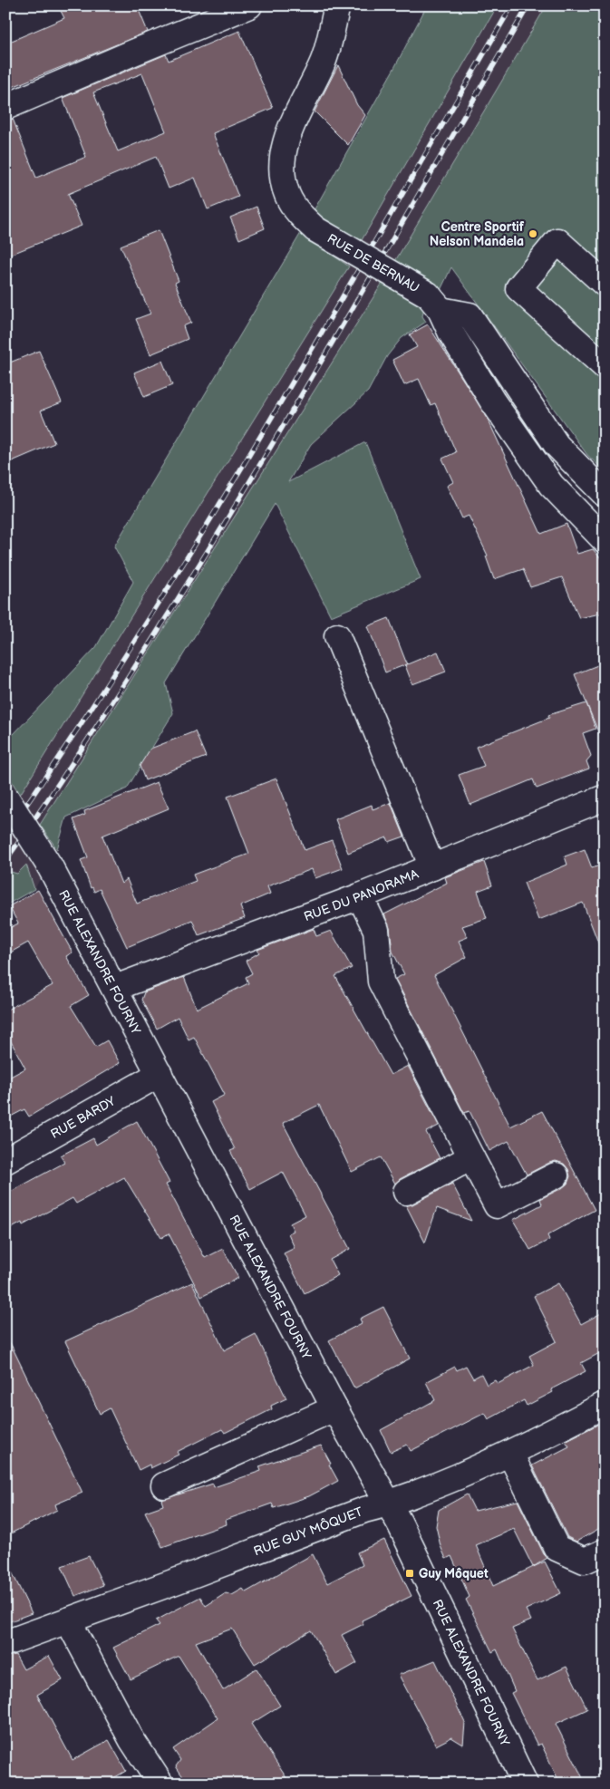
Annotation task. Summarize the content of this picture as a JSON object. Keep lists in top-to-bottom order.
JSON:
{
  "streets": {
    "street": [
      "RUE DE BERNAU",
      "RUE DU PANORAMA",
      "RUE ALEXANDRE FOURNY",
      "RUE BARDY",
      "RUE GUY MÔQUET"
    ]
  },
  "crossings": [
    ["RUE DU PANORAMA", "RUE ALEXANDRE FOURNY"],
    ["RUE ALEXANDRE FOURNY", "RUE BARDY"],
    ["RUE ALEXANDRE FOURNY", "RUE GUY MÔQUET"]
  ],
  "places": {
    "other": ["Centre Sportif Nelson Mandela"],
    "transit": ["Guy Môquet"]
  }
}
